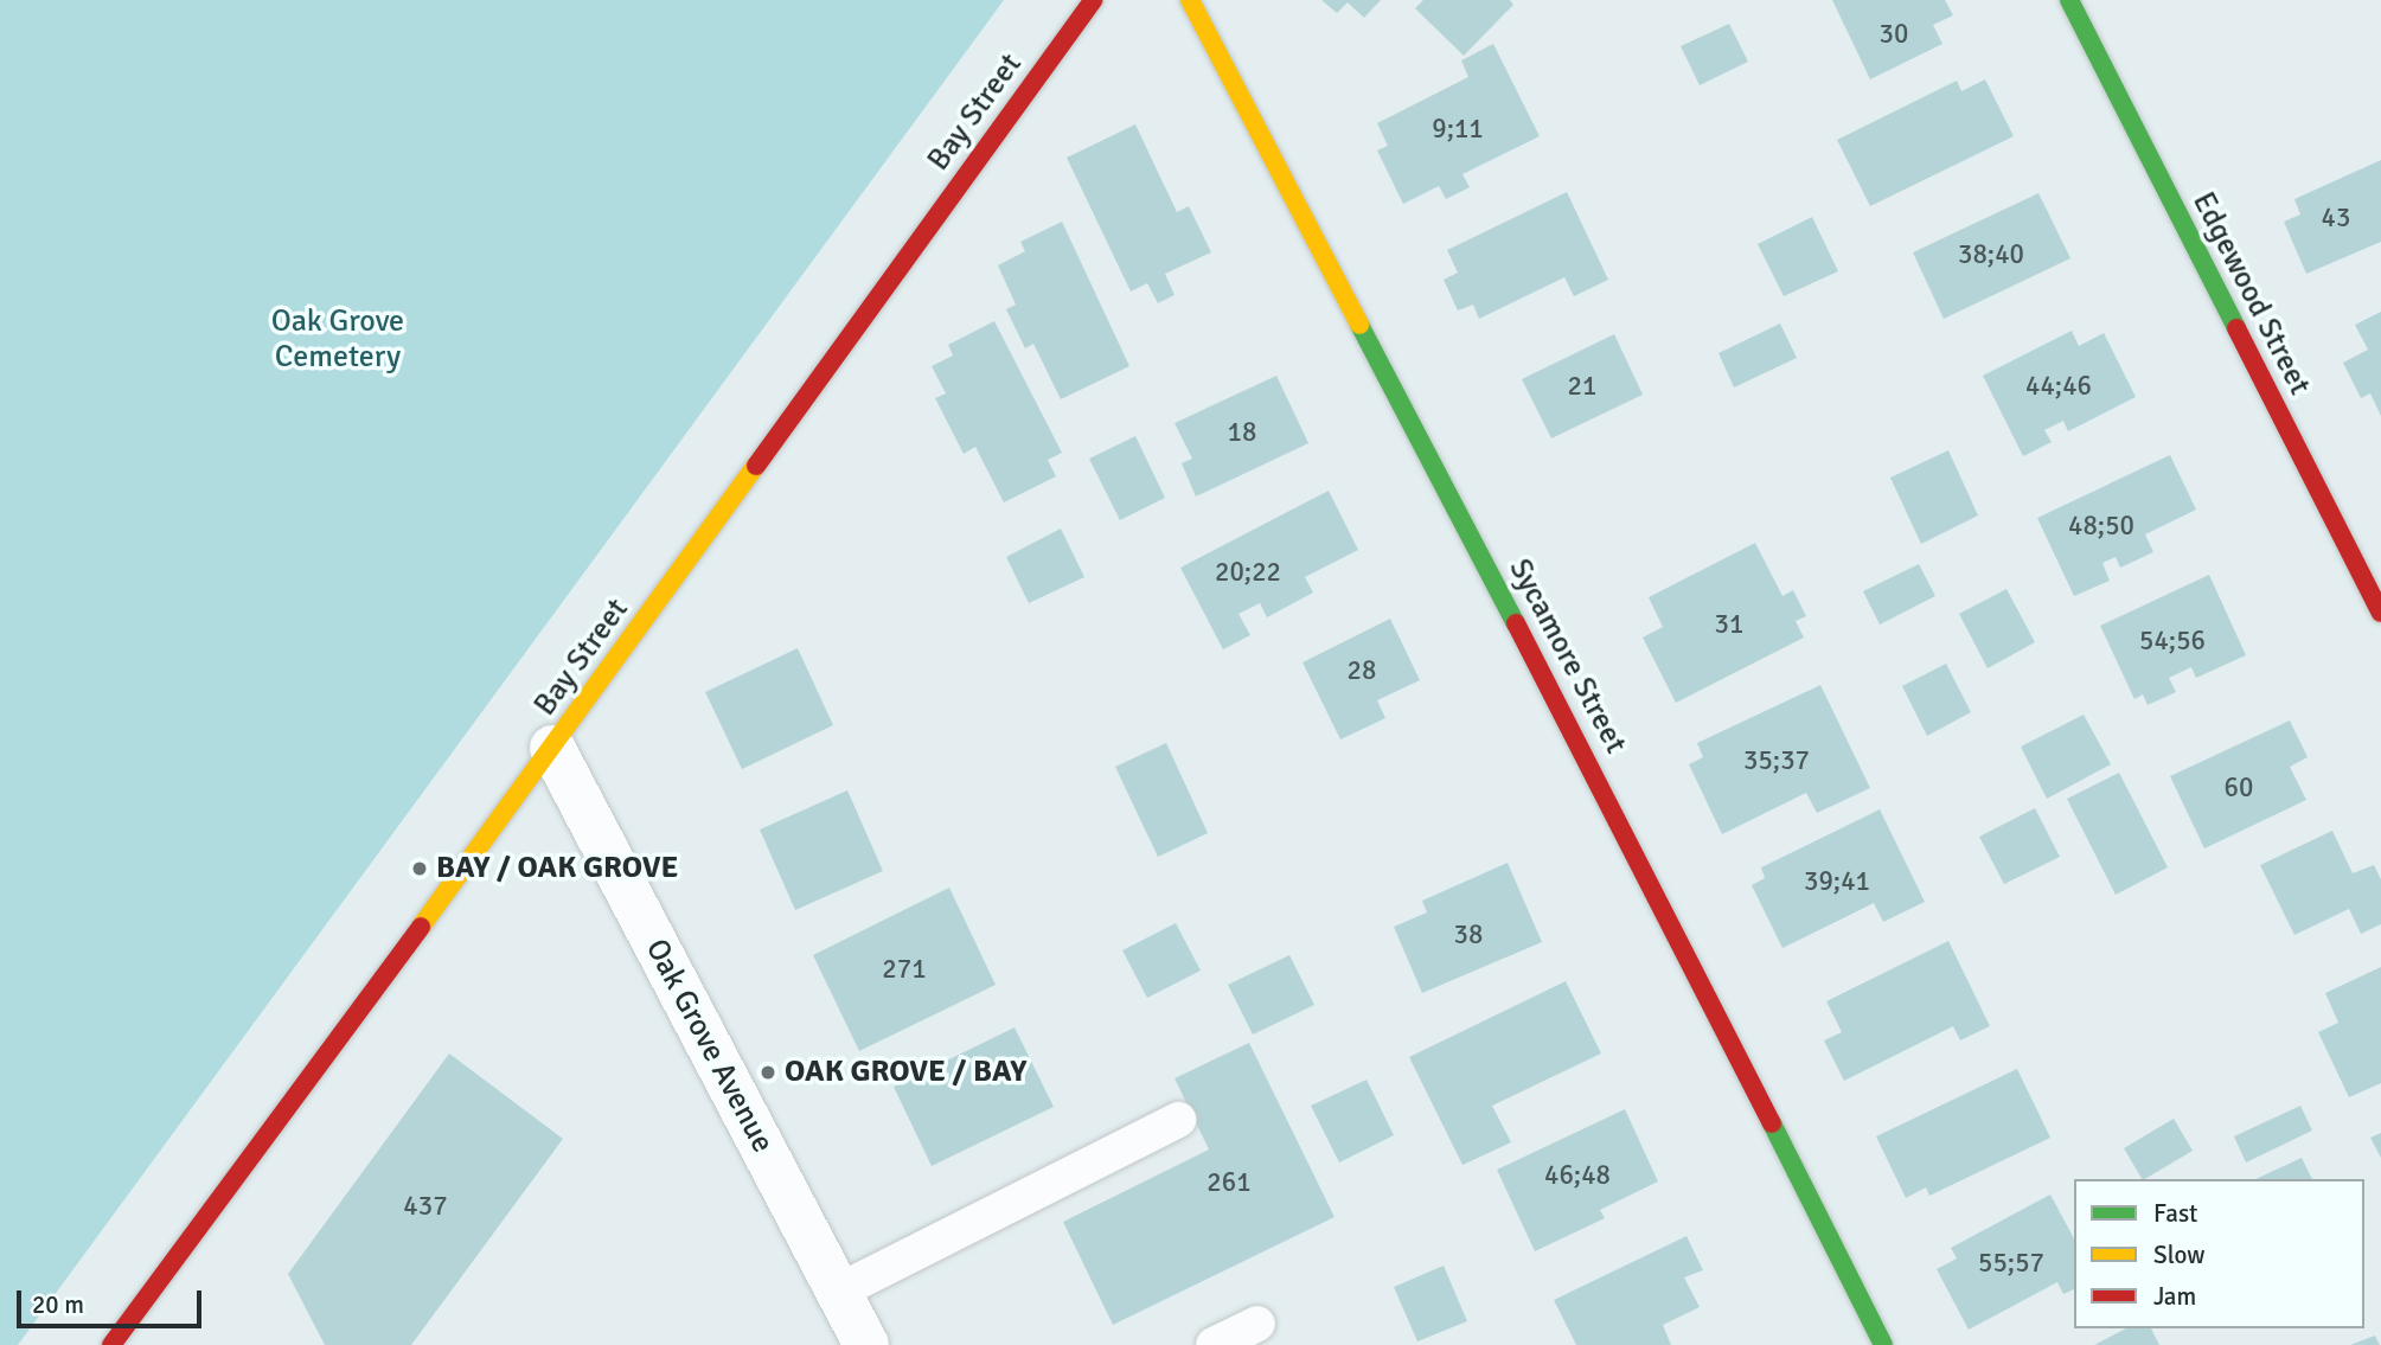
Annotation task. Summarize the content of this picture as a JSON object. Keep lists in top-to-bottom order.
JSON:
{
  "streets": {
    "street": [
      "Bay Street",
      "Edgewood Street",
      "Sycamore Street",
      "Oak Grove Avenue"
    ]
  },
  "crossings": [
    ["Bay Street", "Oak Grove Avenue"]
  ],
  "parks": ["Oak Grove Cemetery"],
  "places": ["BAY / OAK GROVE", "OAK GROVE / BAY"],
  "house_numbers": [
    "30",
    "9;11",
    "43",
    "38;40",
    "21",
    "44;46",
    "18",
    "48;50",
    "20;22",
    "31",
    "54;56",
    "28",
    "35;37",
    "60",
    "39;41",
    "38",
    "271",
    "46;48",
    "261",
    "437",
    "55;57"
  ],
  "legend": ["Fast", "Slow", "Jam"],
  "scale_bar": "20 m"
}
